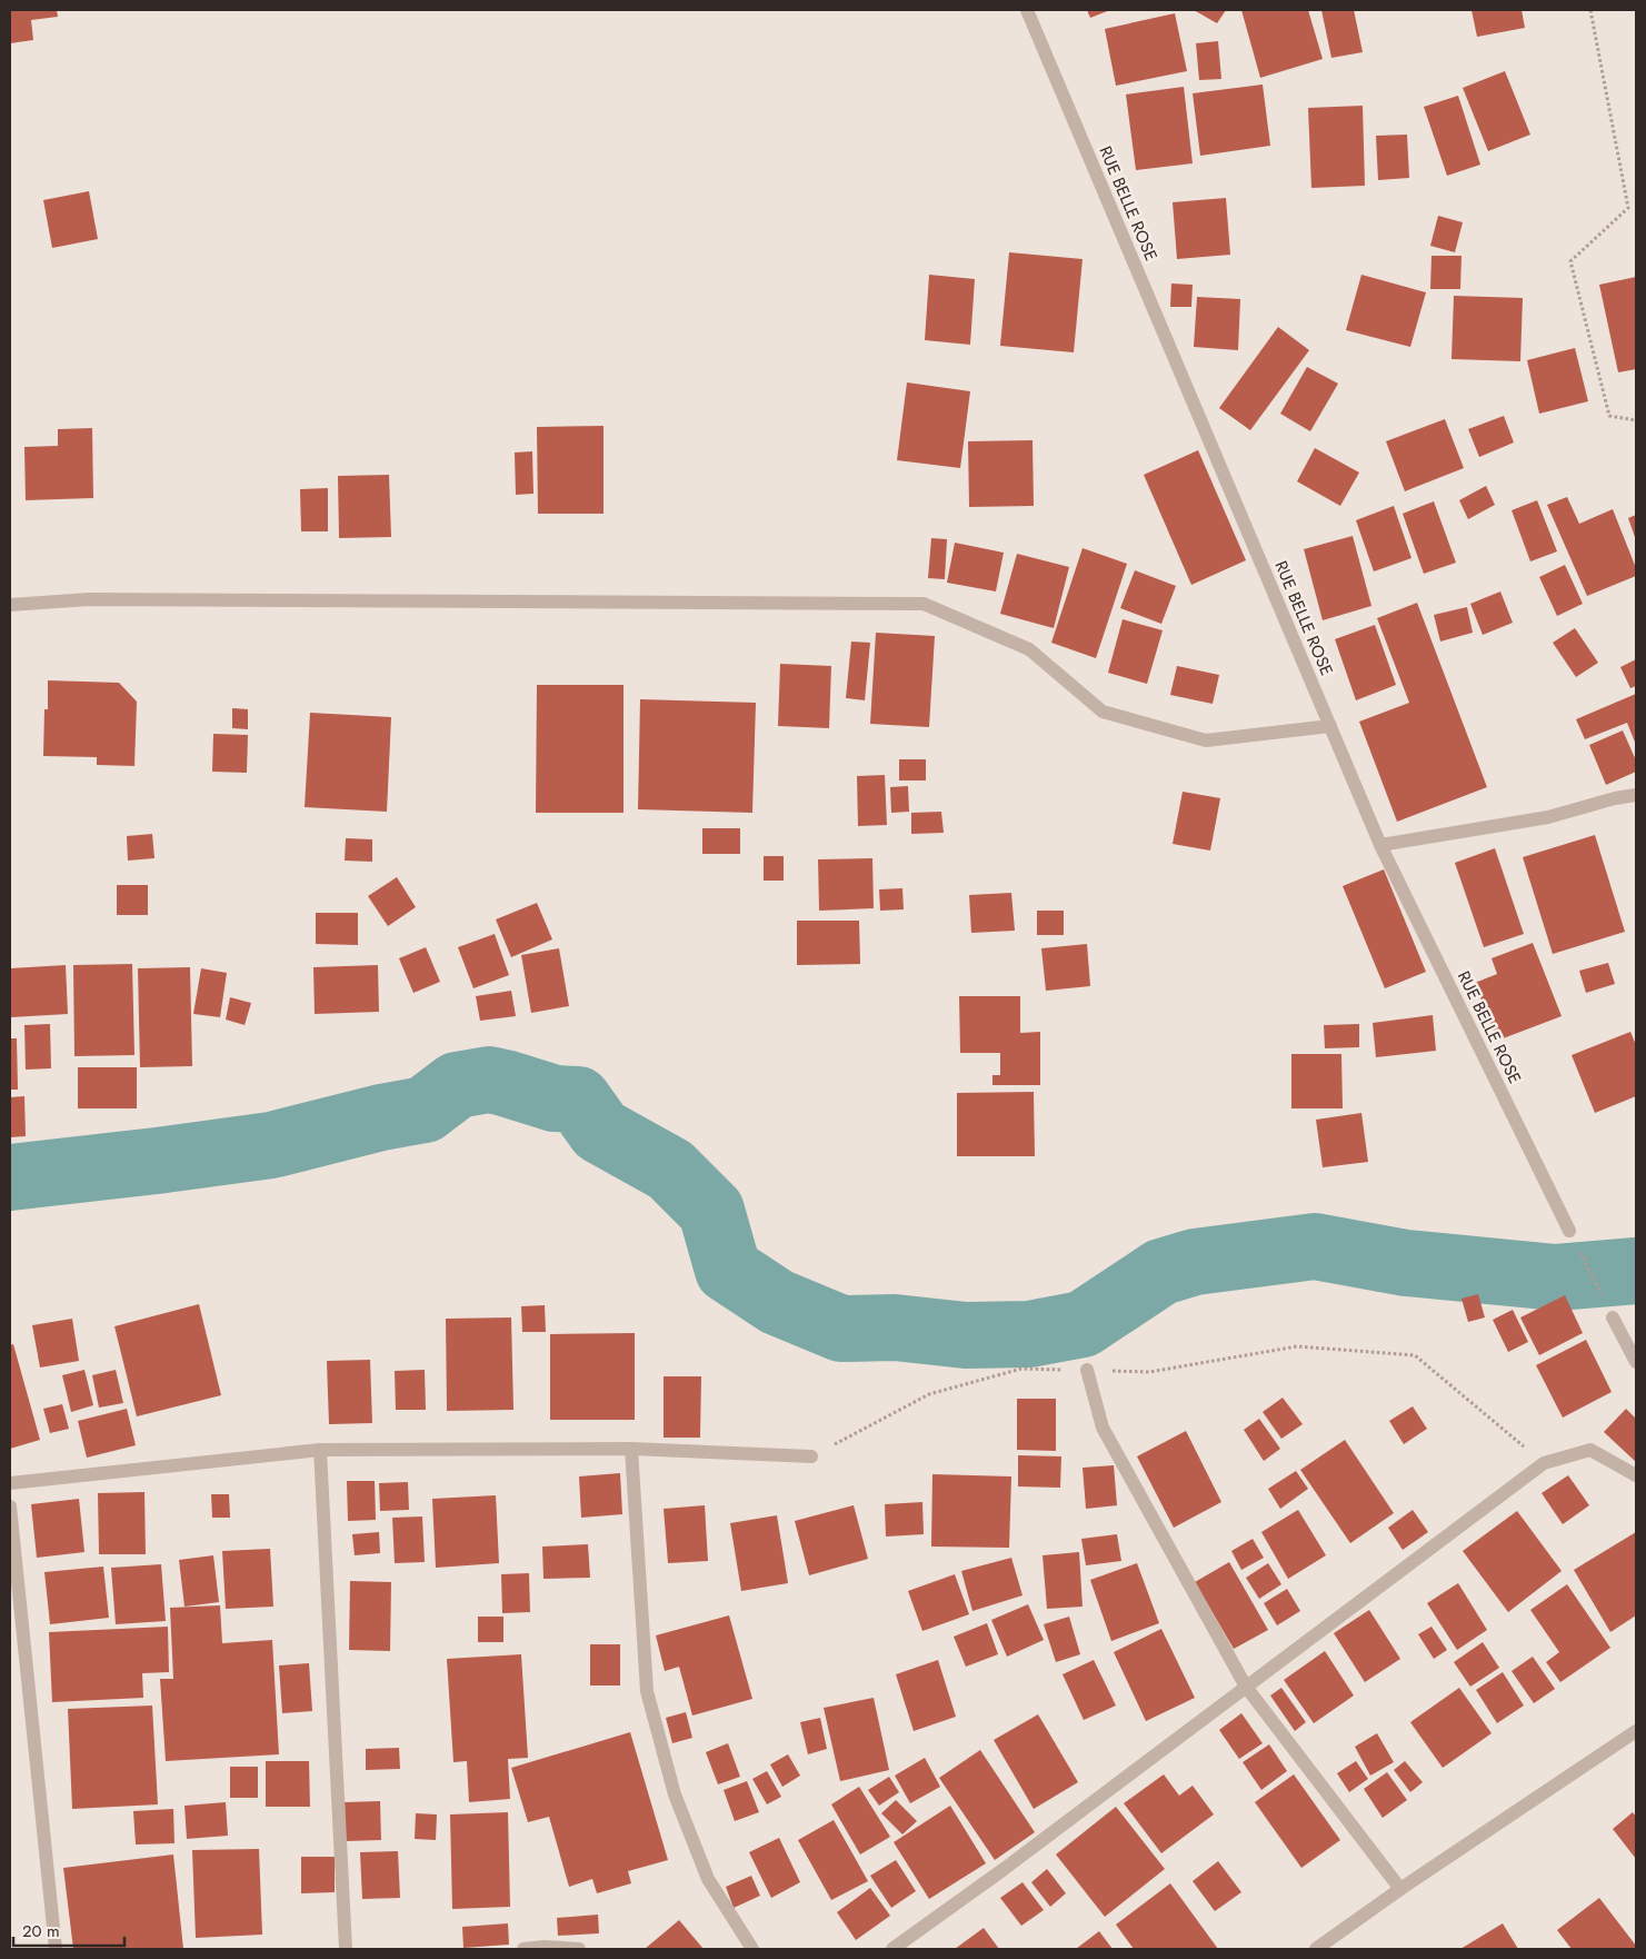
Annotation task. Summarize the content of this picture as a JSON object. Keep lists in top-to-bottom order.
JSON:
{
  "streets": {
    "street": ["RUE BELLE ROSE"]
  },
  "scale_bar": "20 m"
}
